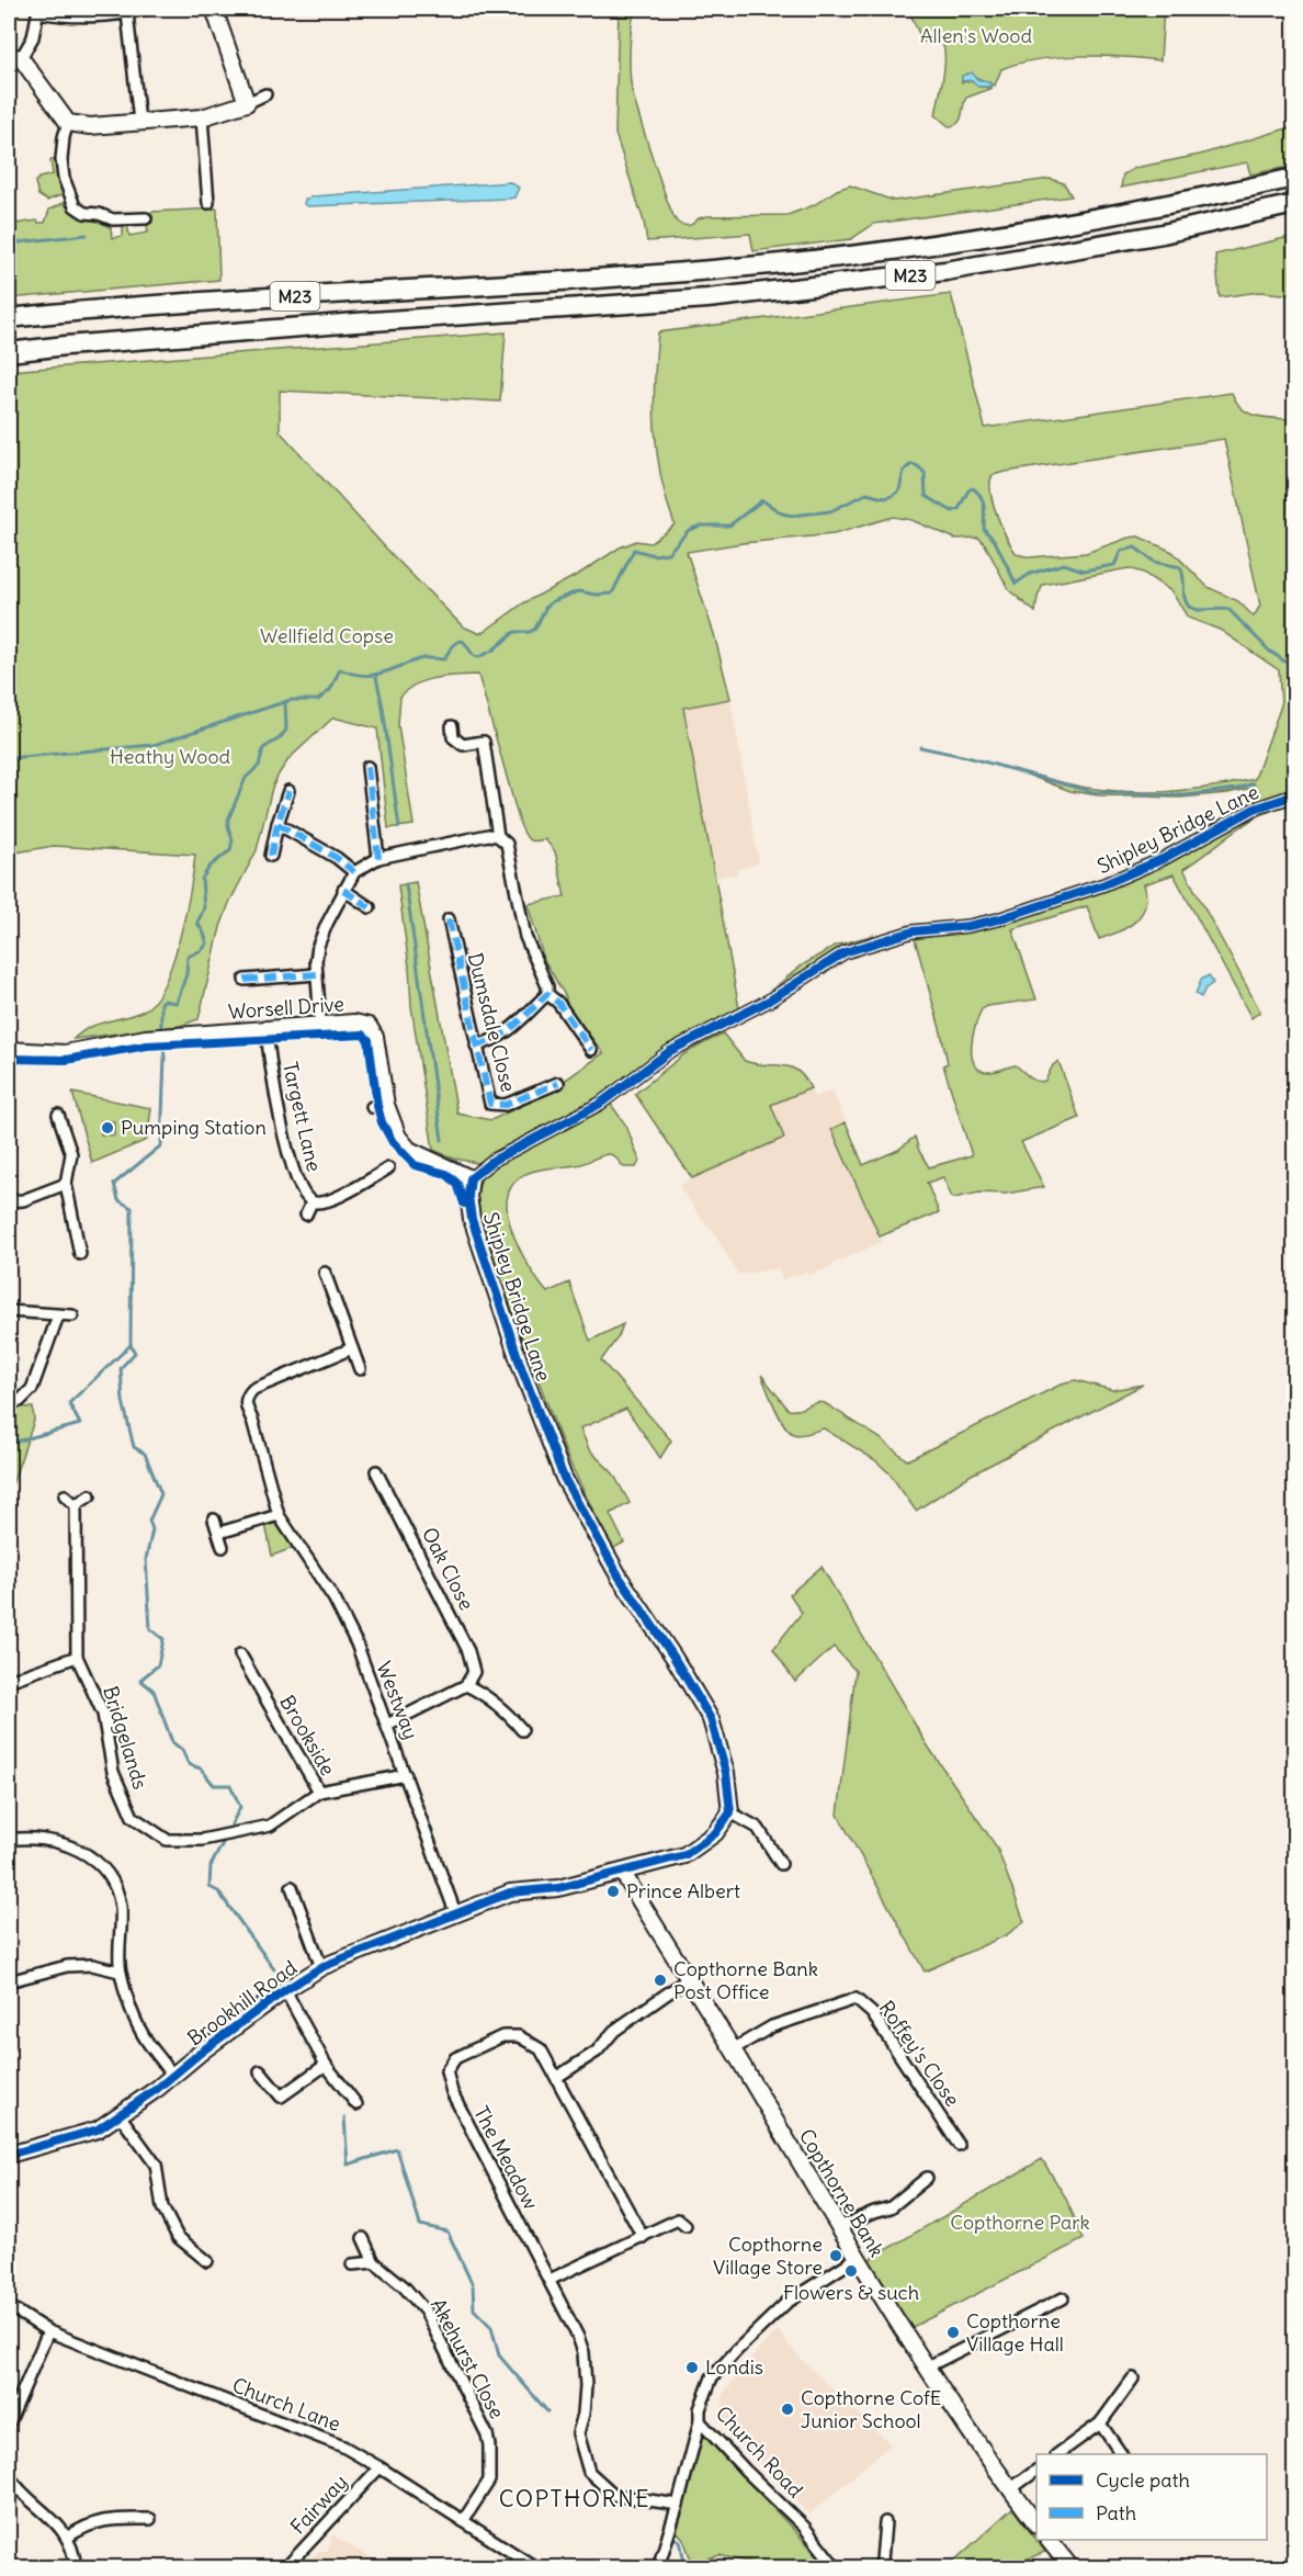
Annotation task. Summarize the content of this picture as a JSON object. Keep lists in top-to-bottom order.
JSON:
{
  "streets": {
    "highway": ["M23"],
    "street": [
      "Shipley Bridge Lane",
      "Worsell Drive",
      "Dumsdale Close",
      "Targett Lane",
      "Oak Close",
      "Westway",
      "Brookside",
      "Bridgelands",
      "Brookhill Road",
      "Roffey's Close",
      "The Meadow",
      "Copthorne Bank",
      "Akehurst Close",
      "Church Lane",
      "Church Road",
      "Fairway"
    ]
  },
  "crossings": [
    ["Shipley Bridge Lane", "Worsell Drive"],
    ["Worsell Drive", "Targett Lane"],
    ["Westway", "Brookside"],
    ["Westway", "Brookhill Road"],
    ["Brookside", "Bridgelands"],
    ["Brookhill Road", "Copthorne Bank"],
    ["Roffey's Close", "Copthorne Bank"],
    ["Copthorne Bank", "Church Road"],
    ["Akehurst Close", "Church Lane"],
    ["Church Lane", "Fairway"]
  ],
  "districts": ["COPTHORNE"],
  "parks": [
    "Allen's Wood",
    "Wellfield Copse",
    "Heathy Wood",
    "Copthorne Park"
  ],
  "places": [
    "Pumping Station",
    "Prince Albert",
    "Copthorne Bank Post Office",
    "Copthorne Village Store",
    "Flowers & such",
    "Copthorne Village Hall",
    "Londis",
    "Copthorne CofE Junior School"
  ],
  "legend": ["Cycle path", "Path"]
}
